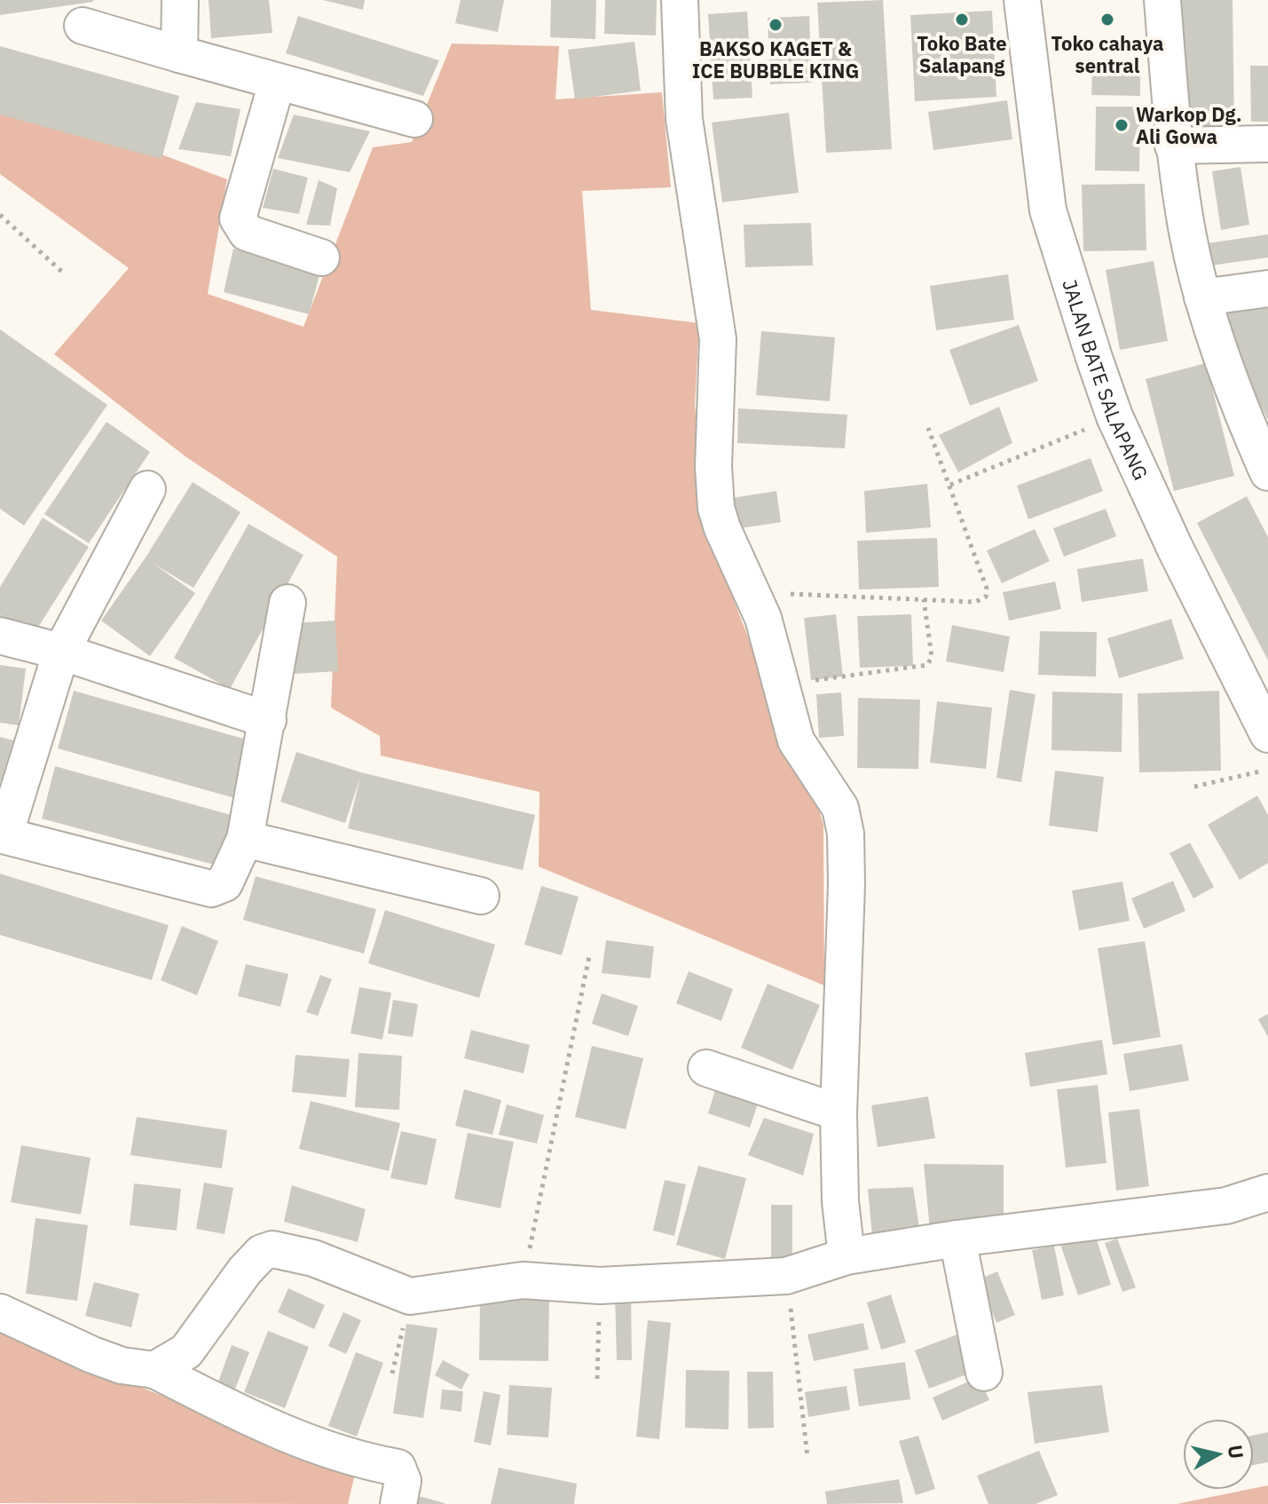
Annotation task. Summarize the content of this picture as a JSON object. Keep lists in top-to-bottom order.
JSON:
{
  "streets": {
    "street": ["JALAN BATE SALAPANG"]
  },
  "places": [
    "Toko Bate Salapang",
    "Toko cahaya sentral",
    "BAKSO KAGET & ICE BUBBLE KING",
    "Warkop Dg. Ali Gowa"
  ],
  "north": "right"
}
